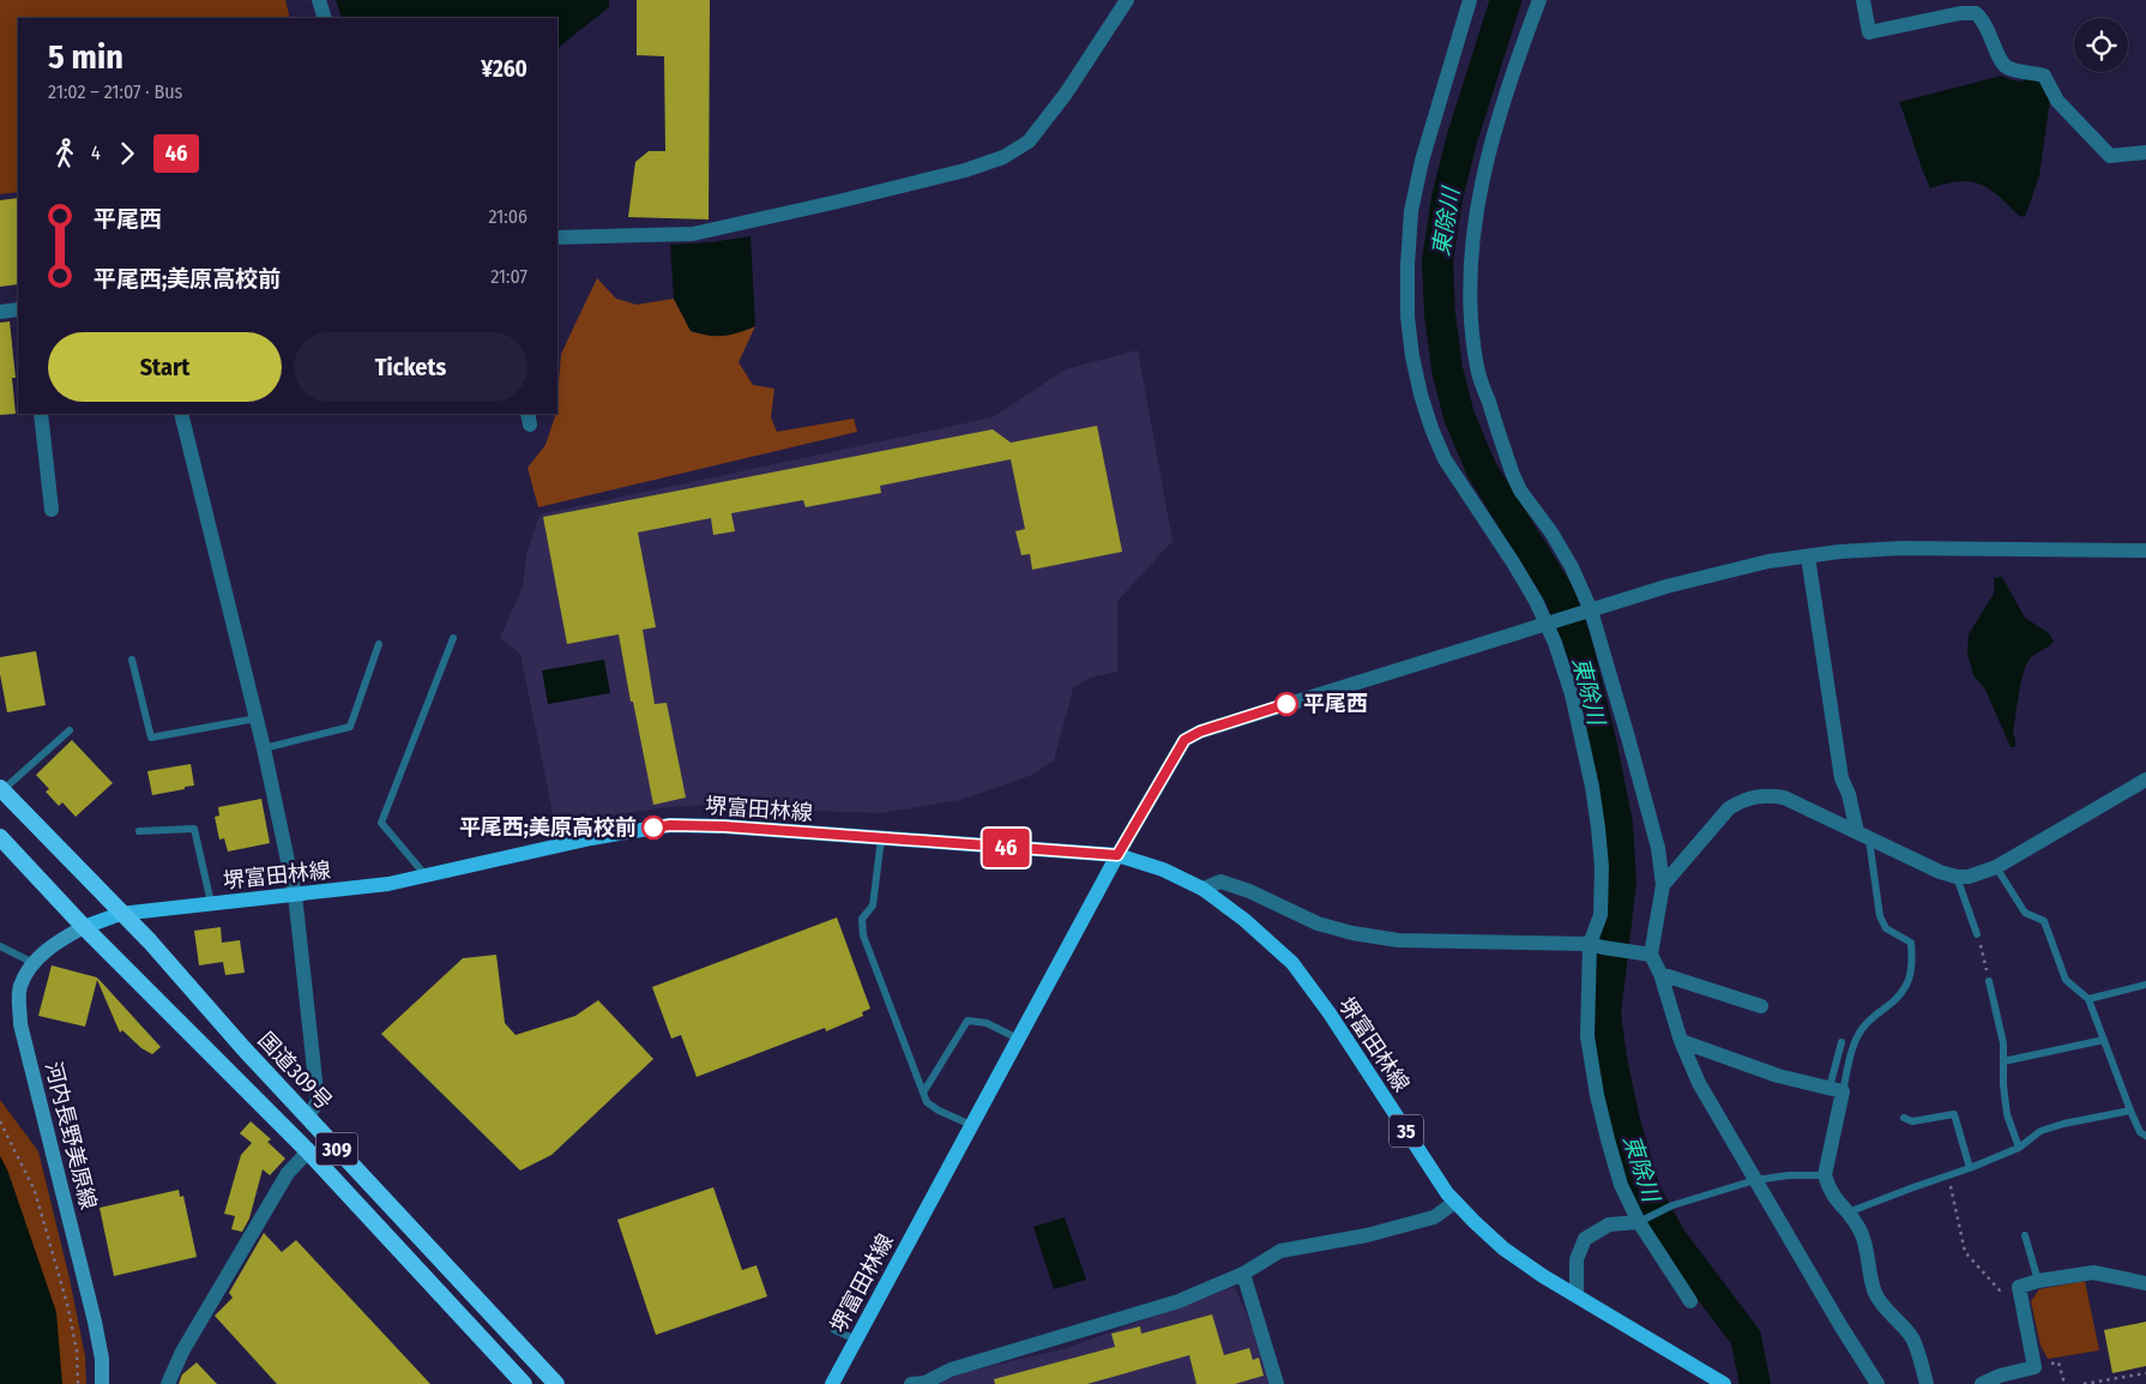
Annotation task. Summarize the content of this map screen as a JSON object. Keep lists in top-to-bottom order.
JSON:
{
  "streets": {
    "highway": ["国道309号", "309"],
    "main road": ["堺富田林線", "35", "河内長野美原線"]
  },
  "crossings": [
    ["堺富田林線", "国道309号"],
    ["堺富田林線", "河内長野美原線"],
    ["堺富田林線", "309"],
    ["河内長野美原線", "309"]
  ],
  "water": ["東除川"],
  "places": ["平尾西", "平尾西;美原高校前"],
  "lines": ["bus line 46"],
  "page": {
    "on_map": "46",
    "heading": ["5 min", "21:02 – 21:07 · Bus", "¥260"],
    "legs": ["4", "46"],
    "list": [
      {
        "name": "平尾西",
        "value": "21:06"
      },
      {
        "name": "平尾西;美原高校前",
        "value": "21:07"
      }
    ],
    "buttons": ["Start", "Tickets"]
  }
}
